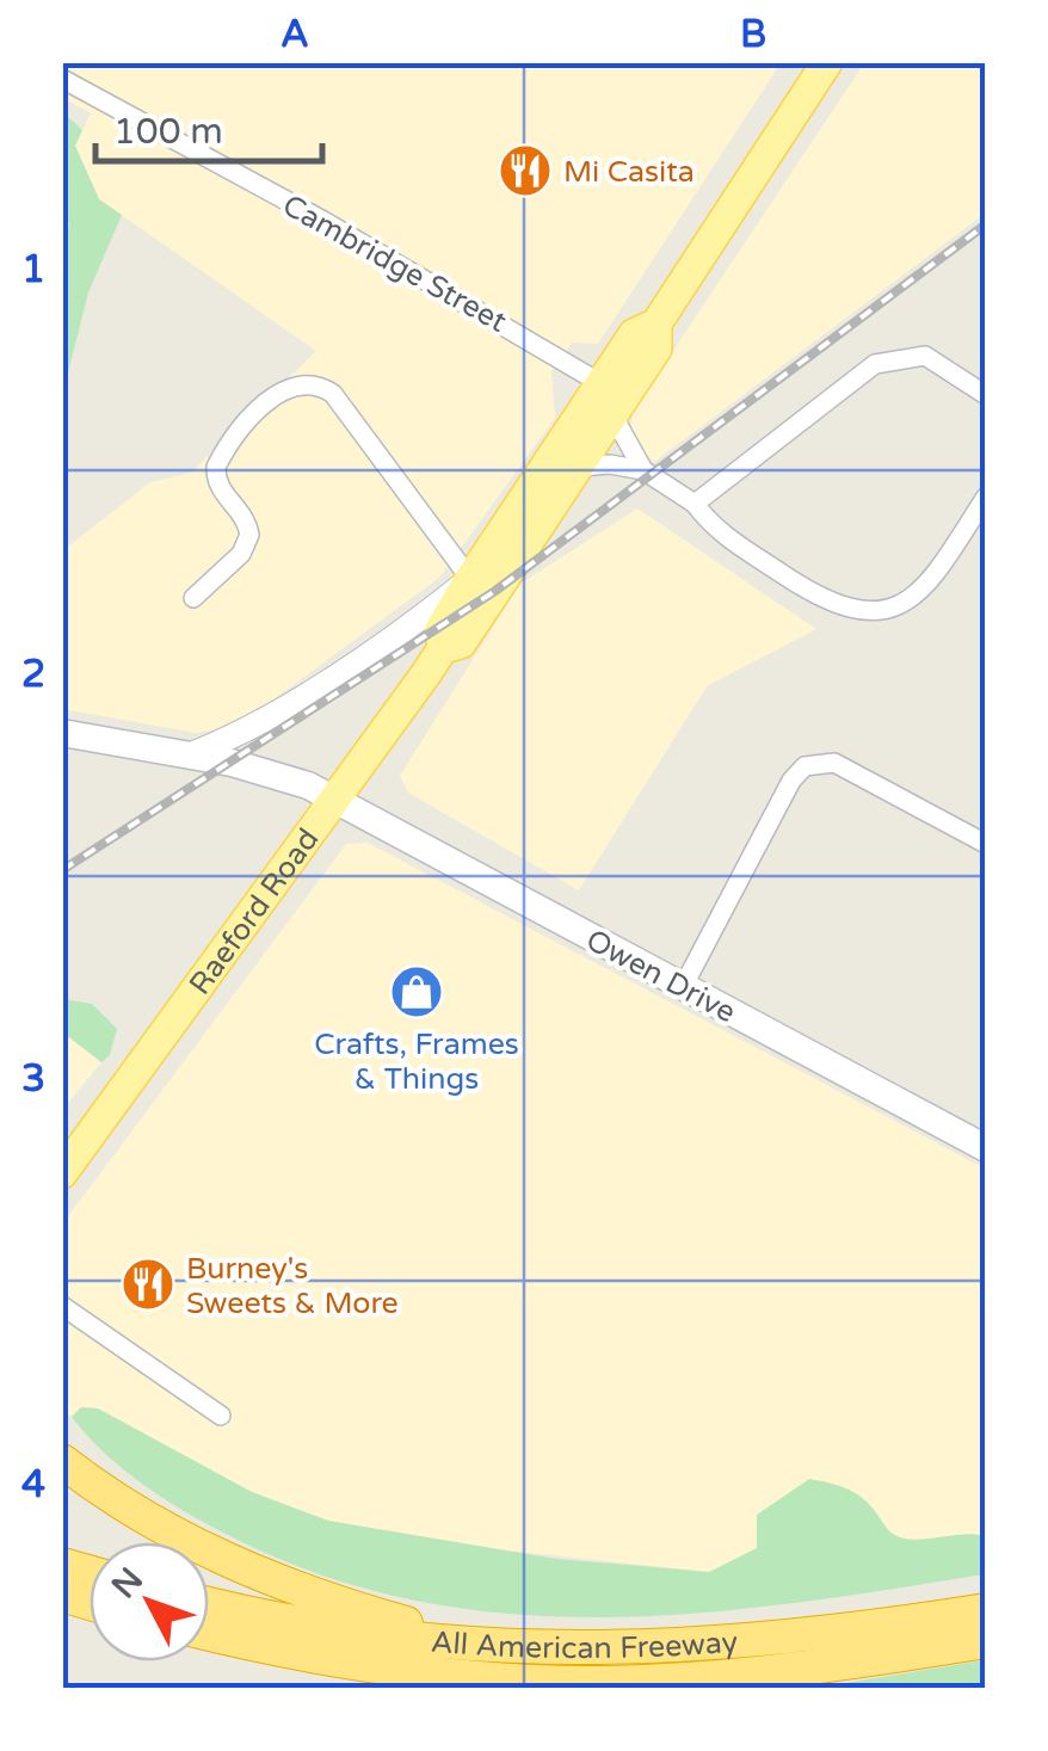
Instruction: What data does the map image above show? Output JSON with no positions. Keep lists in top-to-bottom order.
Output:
{
  "streets": {
    "highway": ["All American Freeway"],
    "main road": ["Raeford Road", "Owen Drive"],
    "street": ["Cambridge Street"]
  },
  "crossings": [
    ["Cambridge Street", "Raeford Road"],
    ["Raeford Road", "Owen Drive"]
  ],
  "places": {
    "restaurant": ["Mi Casita", "Burney's Sweets & More"],
    "shop": ["Crafts, Frames & Things"]
  },
  "scale_bar": "100 m",
  "north": "top left",
  "grid": {
    "columns": ["A", "B"],
    "rows": [
      "1",
      "2",
      "3",
      "4"
    ]
  }
}
